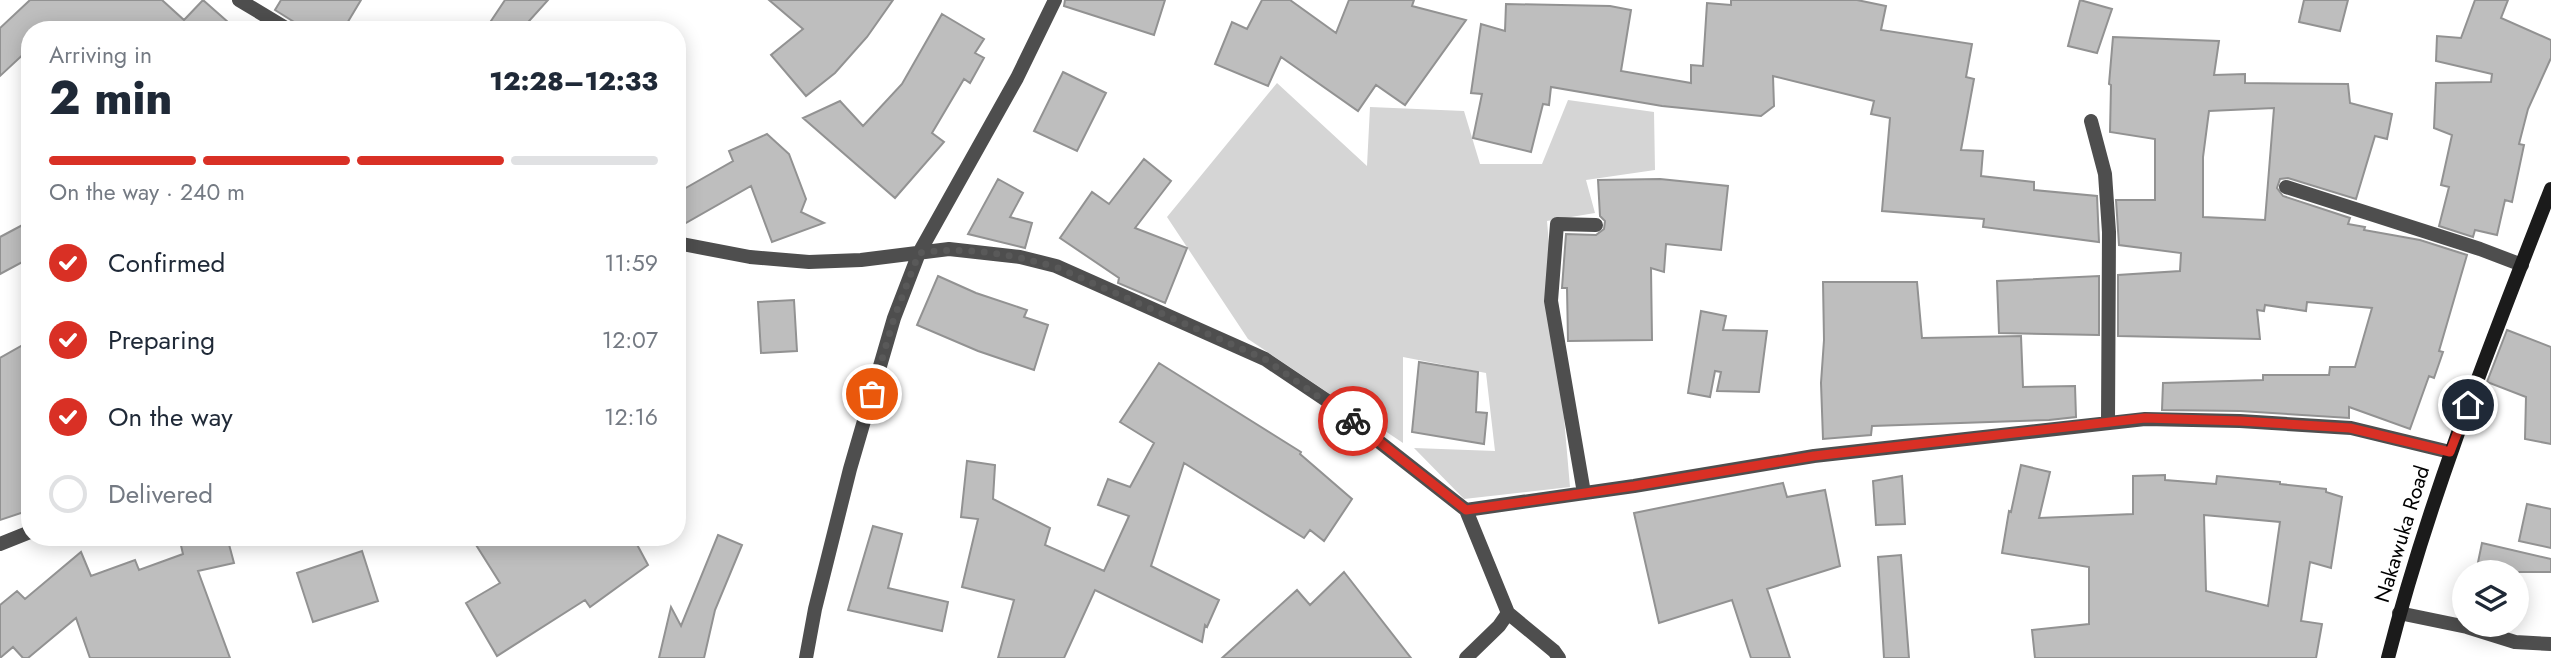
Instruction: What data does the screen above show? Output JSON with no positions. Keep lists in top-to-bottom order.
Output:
{
  "streets": {
    "main road": ["Nakawuka Road"]
  },
  "page": {
    "heading": ["2 min", "Arriving in", "12:28–12:33"],
    "bar": "On the way · 240 m",
    "list": [
      ["Confirmed", "11:59"],
      ["Preparing", "12:07"],
      ["On the way", "12:16"],
      "Delivered"
    ]
  }
}
